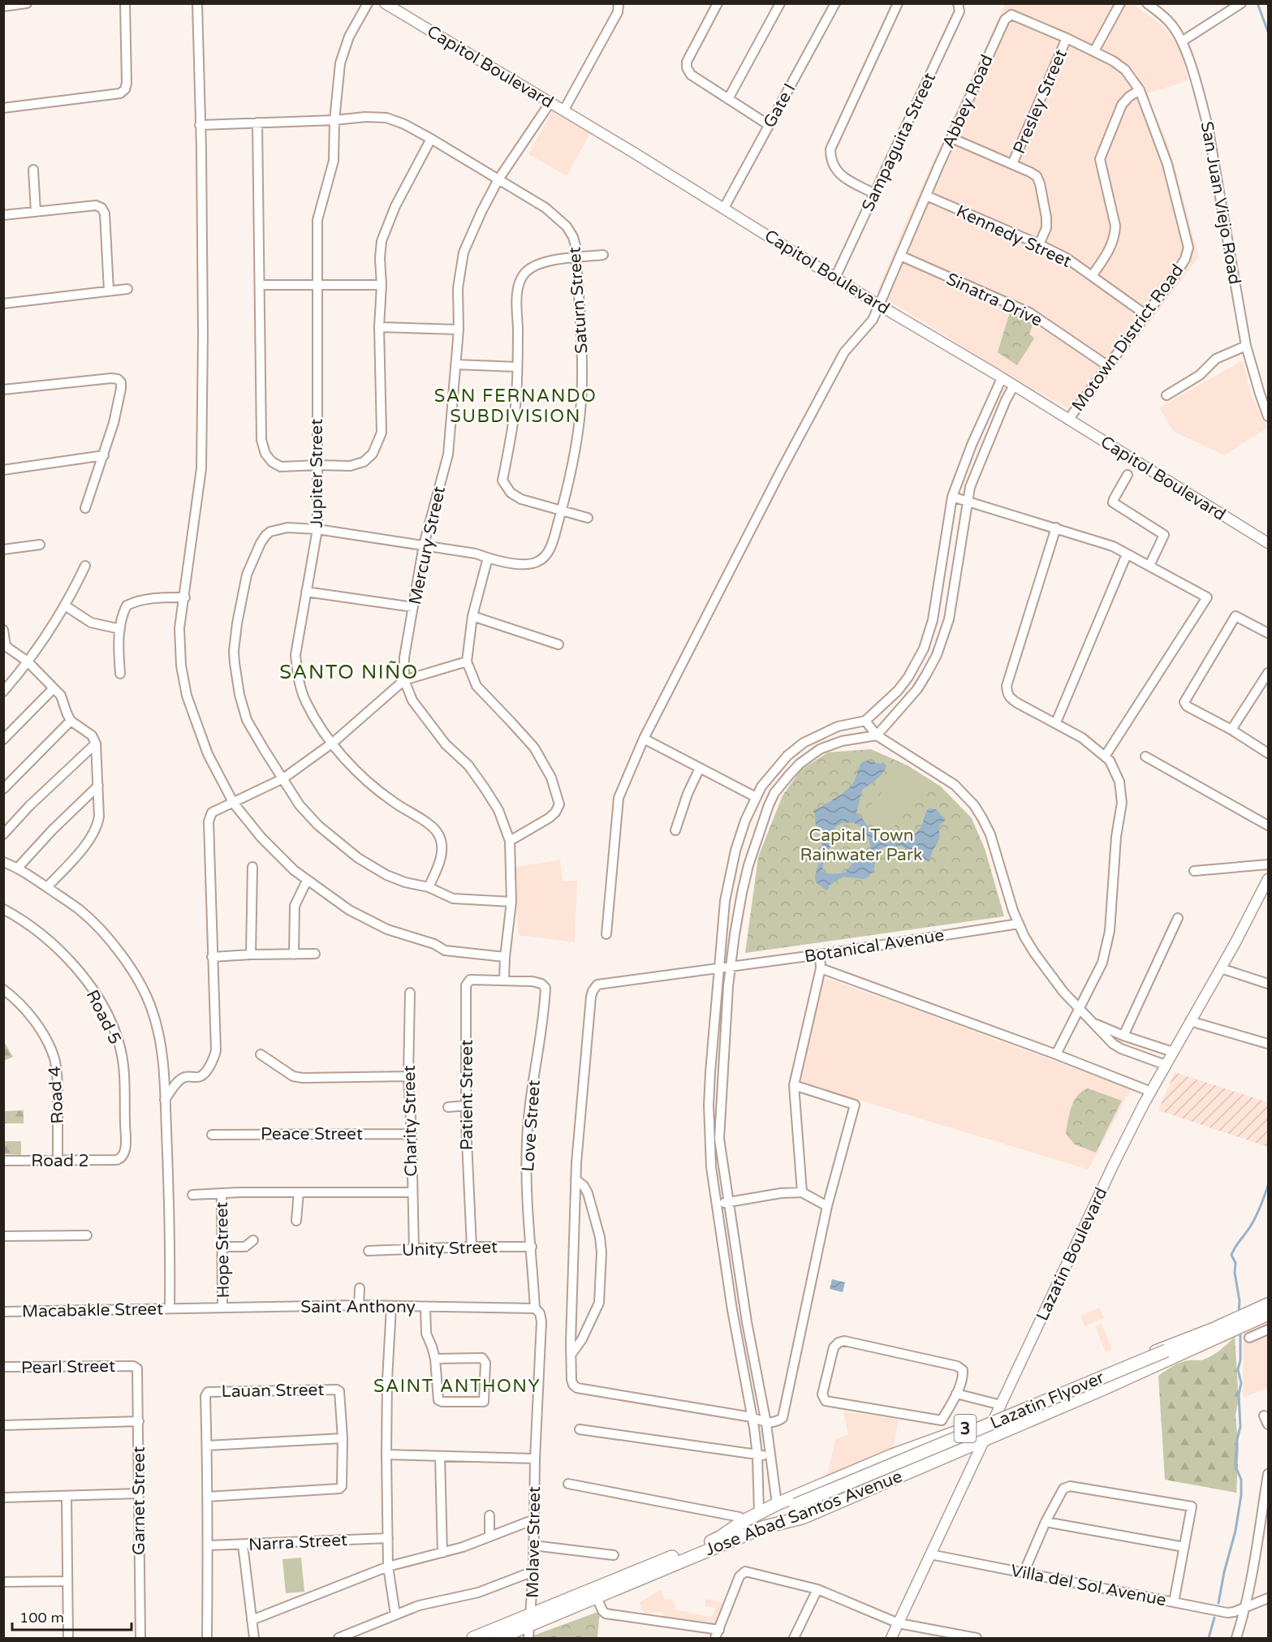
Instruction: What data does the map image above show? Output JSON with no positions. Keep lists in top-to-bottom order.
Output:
{
  "streets": {
    "highway": ["Lazatin Flyover", "3", "Jose Abad Santos Avenue"],
    "main road": ["Capitol Boulevard", "Lazatin Boulevard"],
    "street": [
      "Abbey Road",
      "Presley Street",
      "Gate I",
      "Sampaguita Street",
      "San Juan Viejo Road",
      "Kennedy Street",
      "Sinatra Drive",
      "Saturn Street",
      "Motown District Road",
      "Jupiter Street",
      "Mercury Street",
      "Botanical Avenue",
      "Road 5",
      "Road 4",
      "Patient Street",
      "Charity Street",
      "Love Street",
      "Peace Street",
      "Road 2",
      "Unity Street",
      "Hope Street",
      "Saint Anthony",
      "Macabakle Street",
      "Pearl Street",
      "Lauan Street",
      "Garnet Street",
      "Narra Street",
      "Molave Street",
      "Villa del Sol Avenue"
    ]
  },
  "crossings": [
    ["Capitol Boulevard", "Abbey Road"],
    ["Capitol Boulevard", "Gate I"],
    ["Capitol Boulevard", "Sampaguita Street"],
    ["Capitol Boulevard", "Motown District Road"],
    ["Capitol Boulevard", "Mercury Street"],
    ["Abbey Road", "Kennedy Street"],
    ["Abbey Road", "Sinatra Drive"],
    ["Abbey Road", "Motown District Road"],
    ["Presley Street", "Motown District Road"],
    ["Kennedy Street", "Motown District Road"],
    ["Sinatra Drive", "Motown District Road"],
    ["Saturn Street", "Jupiter Street"],
    ["Saturn Street", "Mercury Street"],
    ["Mercury Street", "Patient Street"],
    ["Mercury Street", "Love Street"],
    ["Road 5", "Road 2"],
    ["Road 4", "Road 2"],
    ["Patient Street", "Love Street"],
    ["Patient Street", "Unity Street"],
    ["Charity Street", "Peace Street"],
    ["Charity Street", "Unity Street"],
    ["Love Street", "Unity Street"],
    ["Love Street", "Saint Anthony"],
    ["Love Street", "Molave Street"],
    ["Hope Street", "Saint Anthony"],
    ["Lazatin Boulevard", "Jose Abad Santos Avenue"],
    ["Lazatin Boulevard", "Villa del Sol Avenue"],
    ["Saint Anthony", "Macabakle Street"],
    ["Saint Anthony", "Molave Street"],
    ["Pearl Street", "Garnet Street"],
    ["Lazatin Flyover", "Jose Abad Santos Avenue"],
    ["Jose Abad Santos Avenue", "Molave Street"]
  ],
  "districts": ["SAN FERNANDO SUBDIVISION", "SANTO NIÑO", "SAINT ANTHONY"],
  "parks": ["Capital Town Rainwater Park"],
  "scale_bar": "100 m"
}
